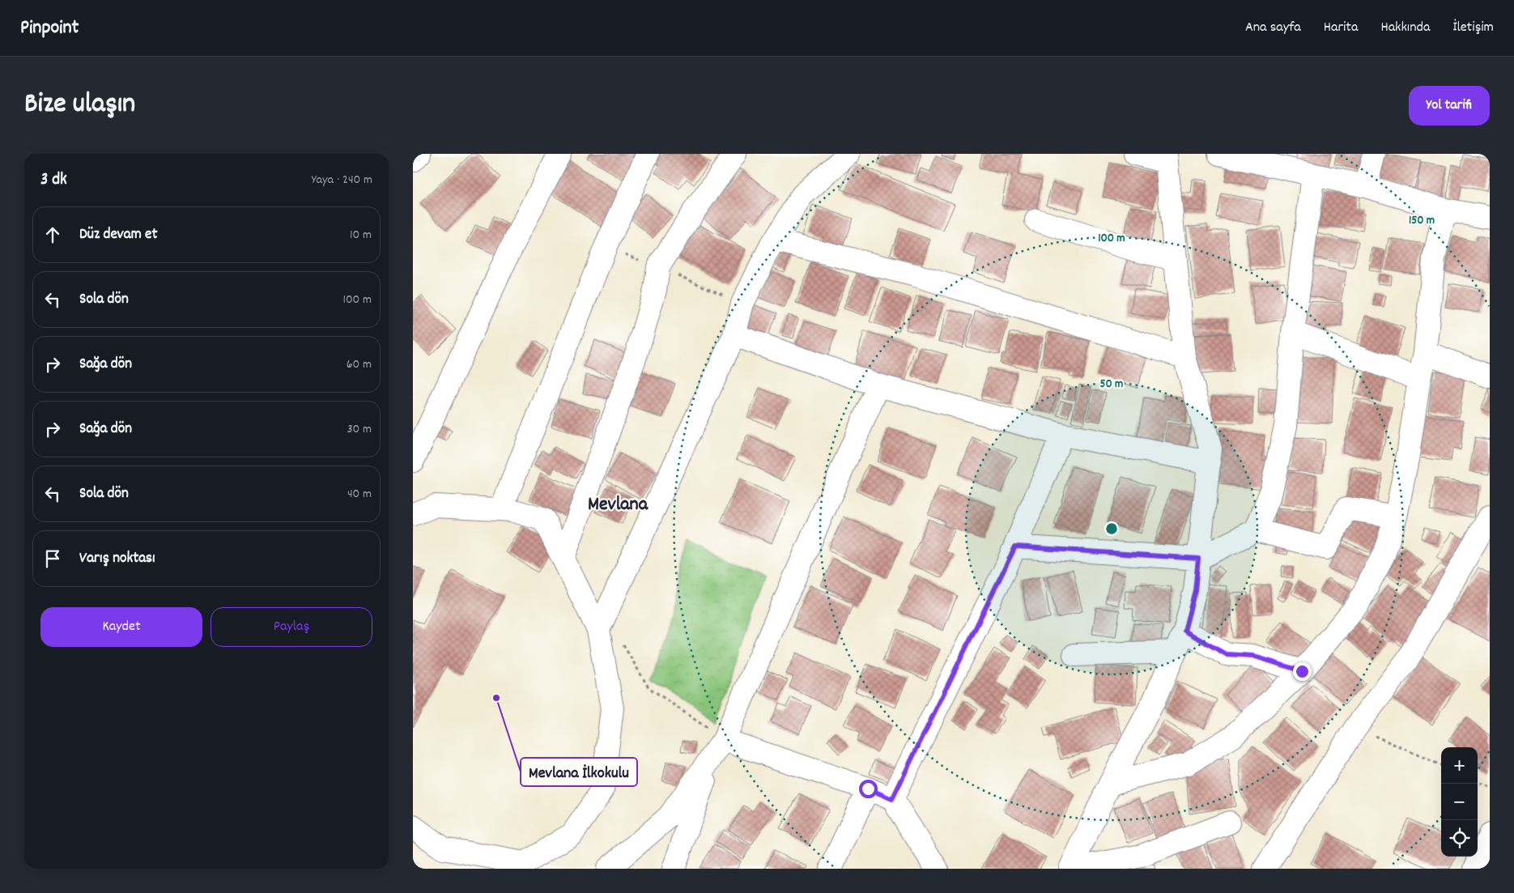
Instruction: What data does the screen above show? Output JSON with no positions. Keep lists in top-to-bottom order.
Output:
{
  "districts": ["Mevlana"],
  "places": ["Mevlana İlkokulu"],
  "page": {
    "header": "Pinpoint",
    "nav": [
      "Ana sayfa",
      "Harita",
      "Hakkında",
      "İletişim"
    ],
    "title": "Bize ulaşın",
    "buttons": [
      "Yol tarifi",
      ["Kaydet", "Paylaş"]
    ],
    "heading": ["3 dk", "Yaya · 240 m"],
    "list": [
      ["Düz devam et", "10 m"],
      ["Sola dön", "100 m"],
      ["Sağa dön", "60 m"],
      ["Sağa dön", "30 m"],
      ["Sola dön", "40 m"],
      "Varış noktası"
    ],
    "map_buttons": ["+", "−"]
  },
  "rings": ["150 m", "100 m", "50 m"]
}
